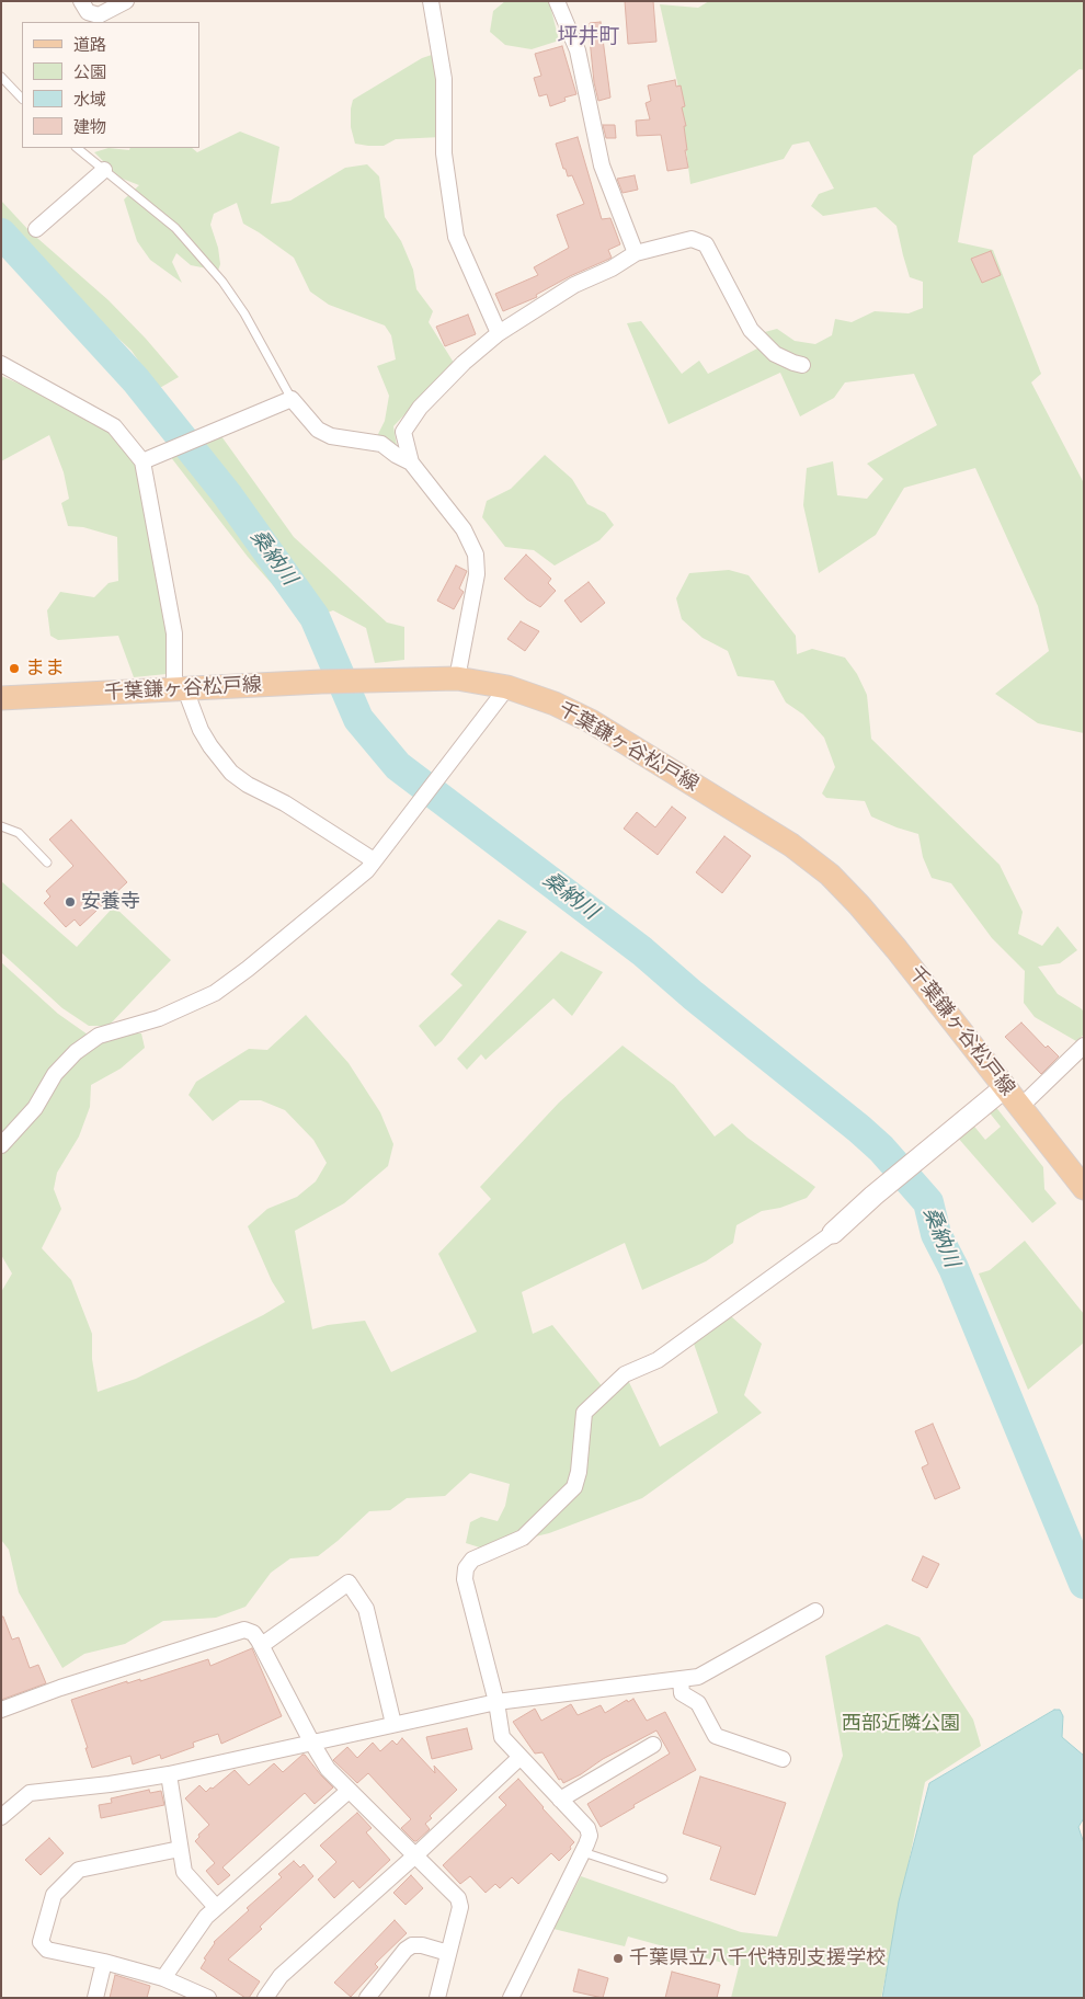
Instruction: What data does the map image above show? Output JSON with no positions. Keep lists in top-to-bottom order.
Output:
{
  "streets": {
    "main road": ["千葉鎌ヶ谷松戸線"]
  },
  "districts": ["坪井町"],
  "water": ["桑納川"],
  "parks": ["西部近隣公園"],
  "places": ["まま", "安養寺", "千葉県立八千代特別支援学校"],
  "legend": [
    "道路",
    "公園",
    "水域",
    "建物"
  ]
}
